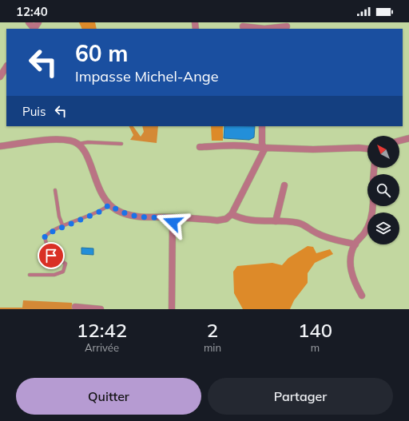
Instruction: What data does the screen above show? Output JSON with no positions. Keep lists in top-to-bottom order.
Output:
{
  "north": "top left",
  "page": {
    "status": "12:40",
    "turn": ["60 m", "Impasse Michel-Ange"],
    "then": "Puis",
    "eta": [
      "12:42",
      "Arrivée",
      "2",
      "min",
      "140",
      "m"
    ],
    "buttons": ["Quitter", "Partager"]
  }
}
